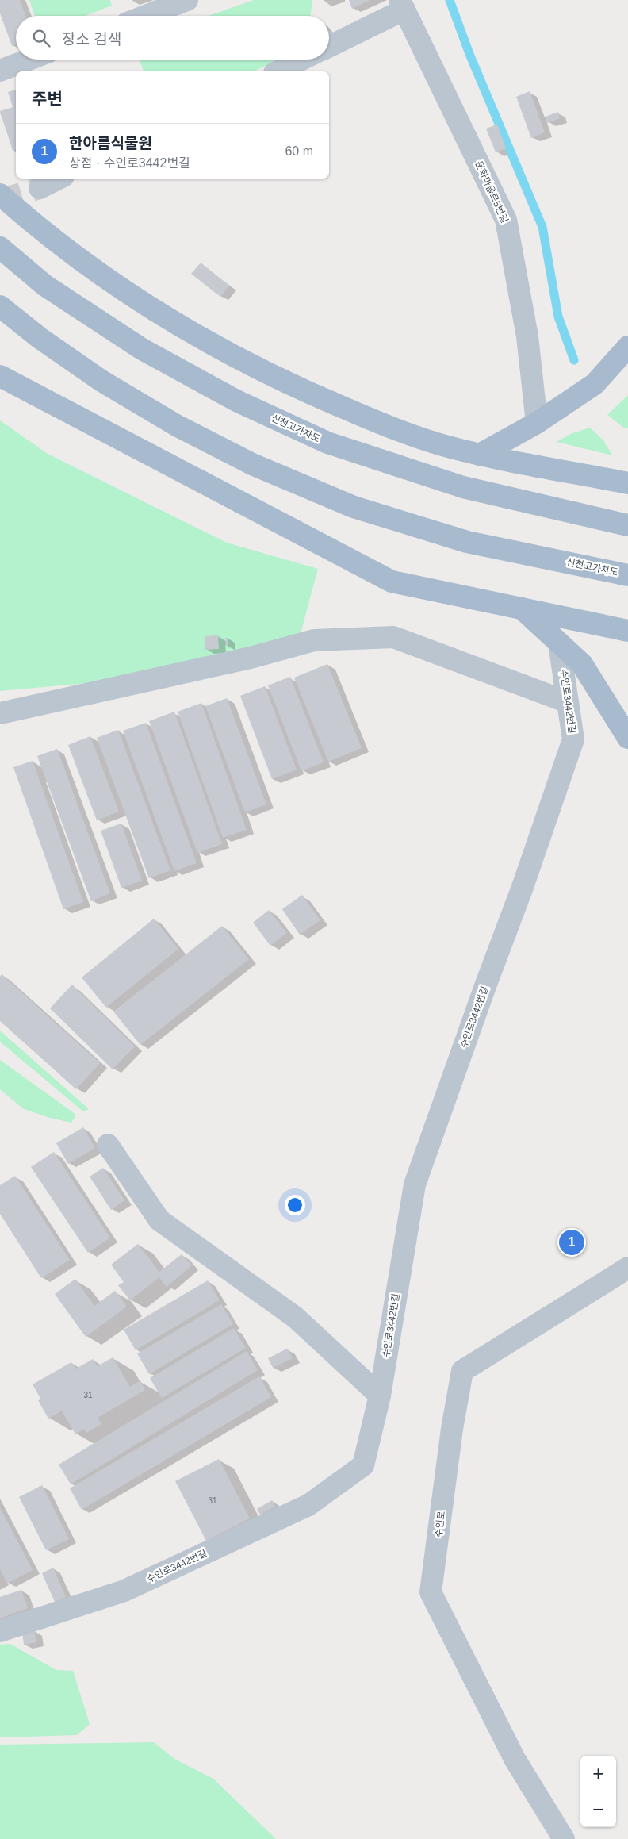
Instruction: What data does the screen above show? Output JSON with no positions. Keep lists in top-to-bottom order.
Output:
{
  "streets": {
    "main road": ["신천고가차도"],
    "street": ["문화마을로5번길", "수인로3442번길", "수인로"]
  },
  "house_numbers": ["31", "31"],
  "page": {
    "search": "장소 검색",
    "heading": "주변",
    "list": [
      {
        "mark": "1",
        "name": "한아름식물원",
        "note": "상점 · 수인로3442번길",
        "value": "60 m"
      }
    ],
    "pins": "1",
    "map_buttons": ["+", "−"]
  }
}
